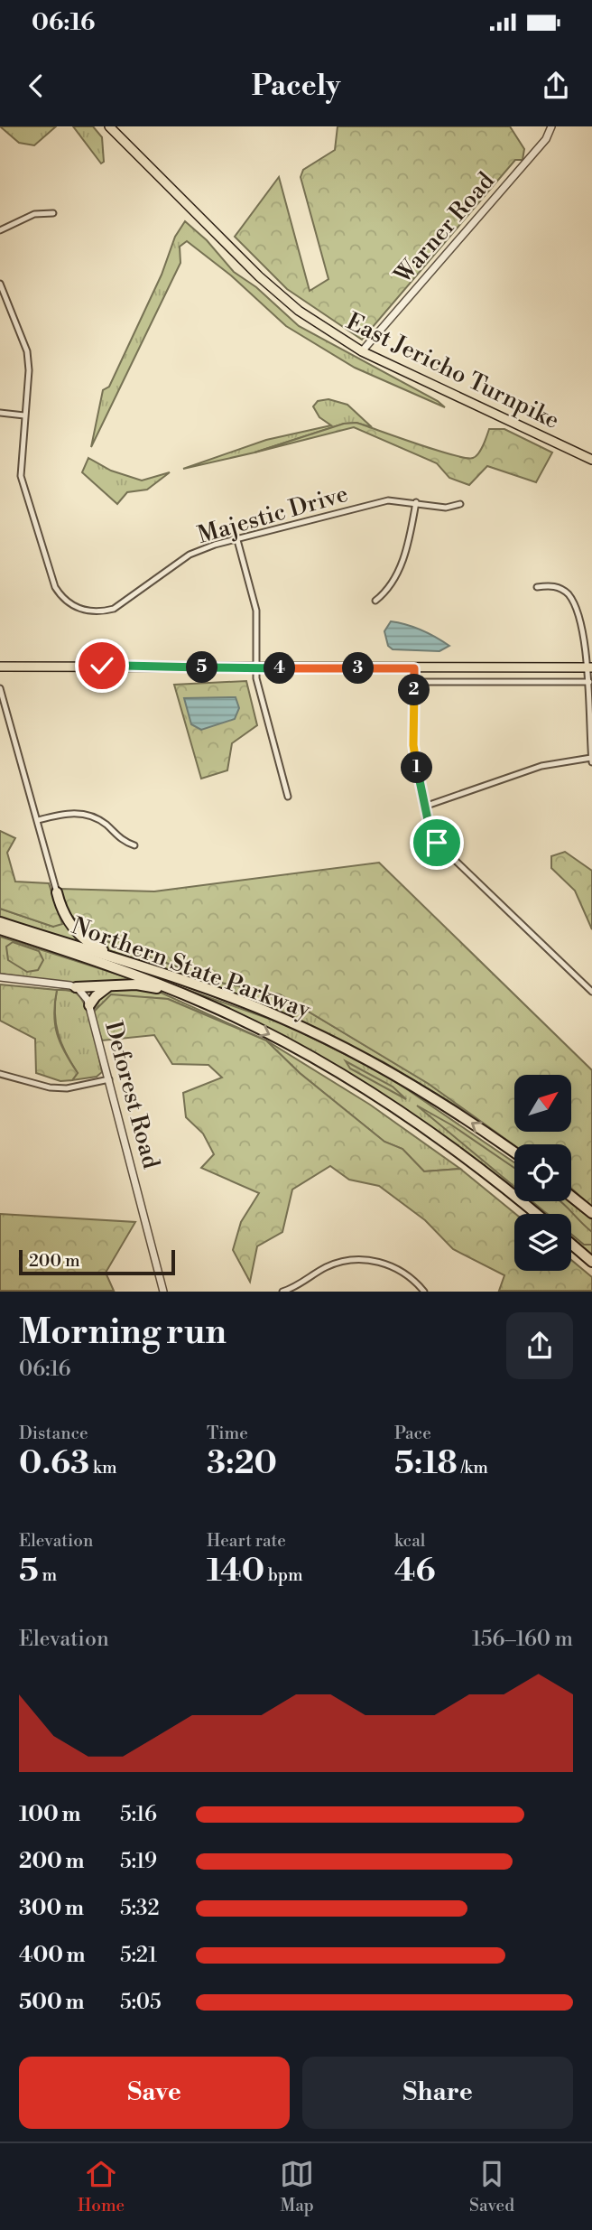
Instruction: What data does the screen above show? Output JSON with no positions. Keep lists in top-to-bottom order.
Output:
{
  "streets": {
    "highway": ["Northern State Parkway"],
    "main road": ["East Jericho Turnpike"],
    "street": ["Warner Road", "Majestic Drive", "Deforest Road"]
  },
  "crossings": [
    ["Warner Road", "East Jericho Turnpike"]
  ],
  "scale_bar": "200 m",
  "north": "top right",
  "page": {
    "status": "06:16",
    "header": "Pacely",
    "pins": [
      "5",
      "3",
      "4",
      "2",
      "1"
    ],
    "scale": "200 m",
    "heading": ["Morning run", "06:16"],
    "stats": [
      ["Distance", "0.63 km"],
      ["Time", "3:20"],
      ["Pace", "5:18 /km"],
      ["Elevation", "5 m"],
      ["Heart rate", "140 bpm"],
      ["kcal", "46"]
    ],
    "chart": ["Elevation", "156–160 m"],
    "list": [
      {
        "name": "100 m",
        "note": "5:16"
      },
      {
        "name": "200 m",
        "note": "5:19"
      },
      {
        "name": "300 m",
        "note": "5:32"
      },
      {
        "name": "400 m",
        "note": "5:21"
      },
      {
        "name": "500 m",
        "note": "5:05"
      }
    ],
    "buttons": ["Save", "Share"],
    "tabs": ["Home", "Map", "Saved"]
  }
}
